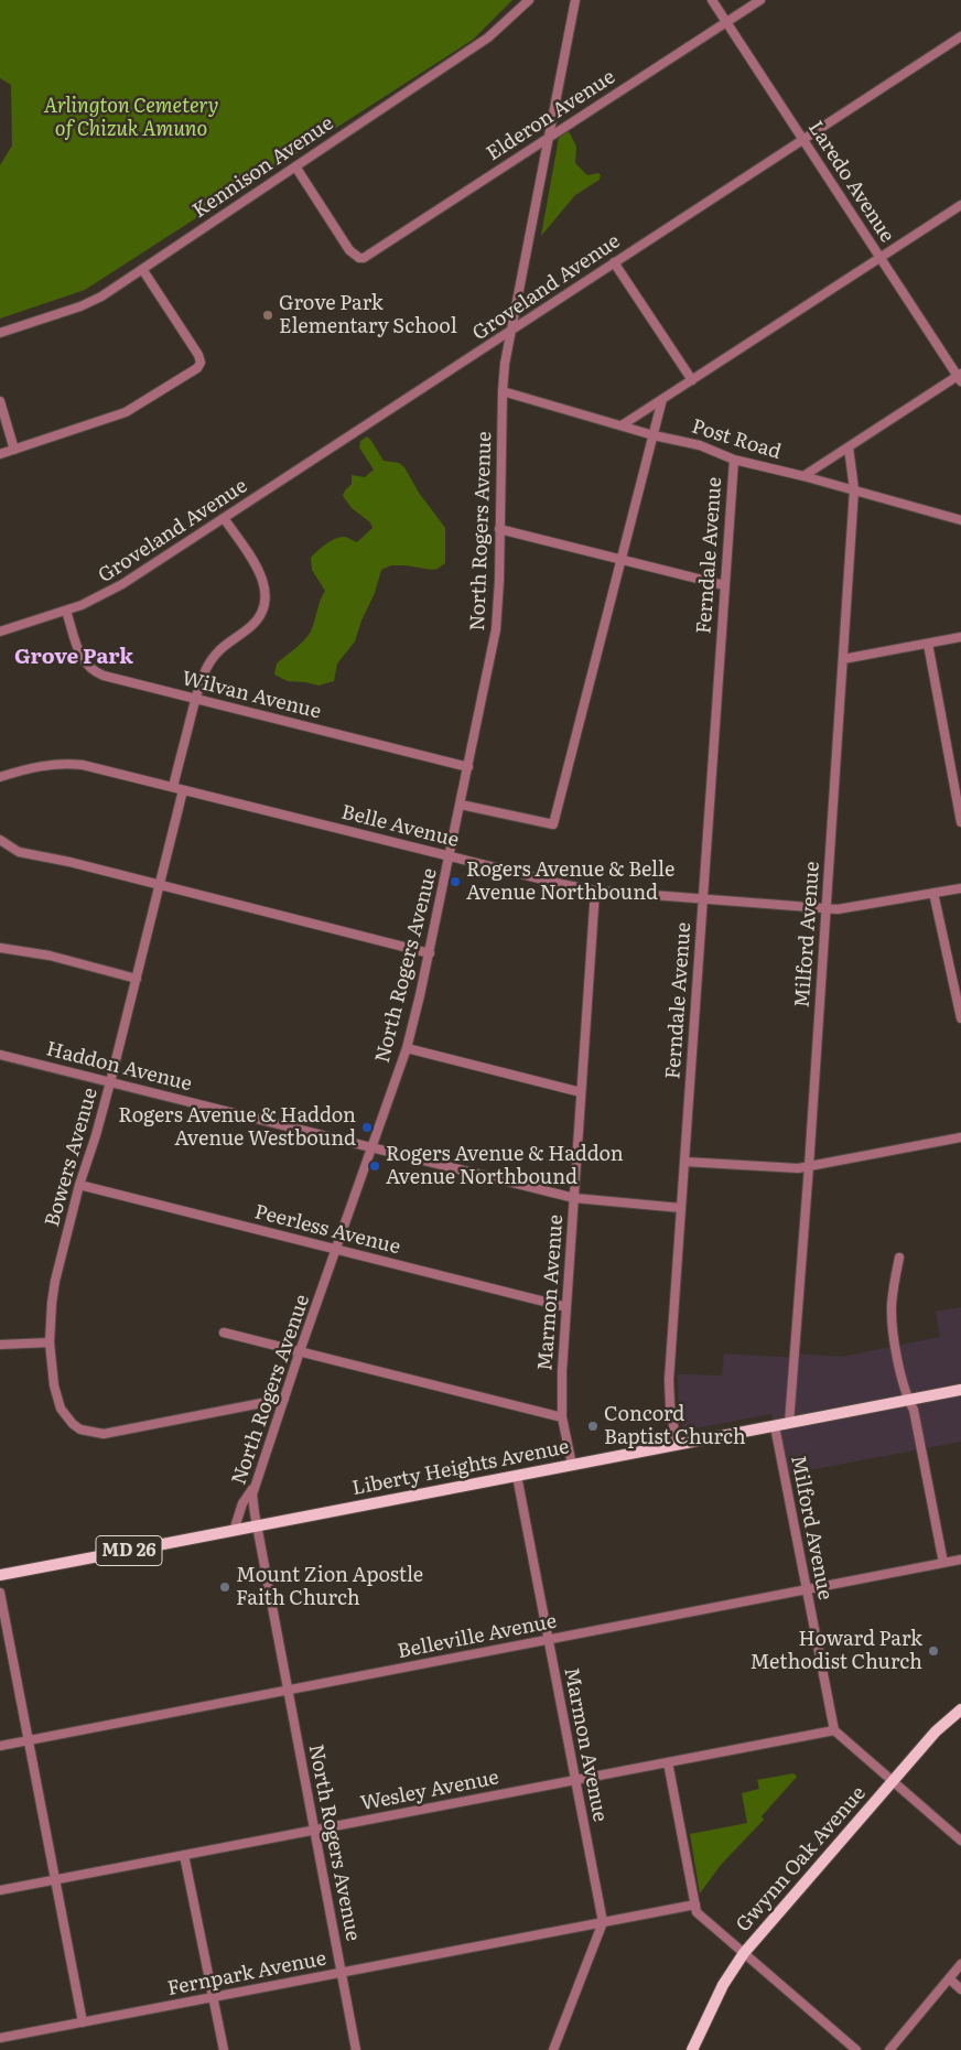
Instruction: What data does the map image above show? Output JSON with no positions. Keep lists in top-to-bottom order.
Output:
{
  "streets": {
    "main road": ["Liberty Heights Avenue", "MD 26", "Gwynn Oak Avenue"],
    "street": [
      "Elderon Avenue",
      "Kennison Avenue",
      "Laredo Avenue",
      "Groveland Avenue",
      "Post Road",
      "North Rogers Avenue",
      "Ferndale Avenue",
      "Wilvan Avenue",
      "Belle Avenue",
      "Milford Avenue",
      "Haddon Avenue",
      "Bowers Avenue",
      "Peerless Avenue",
      "Marmon Avenue",
      "Belleville Avenue",
      "Wesley Avenue",
      "Fernpark Avenue"
    ]
  },
  "crossings": [
    ["Elderon Avenue", "Kennison Avenue"],
    ["Elderon Avenue", "Laredo Avenue"],
    ["Elderon Avenue", "North Rogers Avenue"],
    ["Laredo Avenue", "Groveland Avenue"],
    ["Groveland Avenue", "North Rogers Avenue"],
    ["Groveland Avenue", "Wilvan Avenue"],
    ["Post Road", "North Rogers Avenue"],
    ["Post Road", "Ferndale Avenue"],
    ["Post Road", "Milford Avenue"],
    ["North Rogers Avenue", "Wilvan Avenue"],
    ["North Rogers Avenue", "Belle Avenue"],
    ["North Rogers Avenue", "Haddon Avenue"],
    ["North Rogers Avenue", "Bowers Avenue"],
    ["North Rogers Avenue", "Peerless Avenue"],
    ["North Rogers Avenue", "Liberty Heights Avenue"],
    ["North Rogers Avenue", "Belleville Avenue"],
    ["North Rogers Avenue", "Wesley Avenue"],
    ["North Rogers Avenue", "Fernpark Avenue"],
    ["Ferndale Avenue", "Belle Avenue"],
    ["Ferndale Avenue", "Haddon Avenue"],
    ["Ferndale Avenue", "Liberty Heights Avenue"],
    ["Belle Avenue", "Milford Avenue"],
    ["Belle Avenue", "Bowers Avenue"],
    ["Belle Avenue", "Marmon Avenue"],
    ["Milford Avenue", "Liberty Heights Avenue"],
    ["Milford Avenue", "Belleville Avenue"],
    ["Milford Avenue", "Wesley Avenue"],
    ["Haddon Avenue", "Bowers Avenue"],
    ["Haddon Avenue", "Marmon Avenue"],
    ["Bowers Avenue", "Peerless Avenue"],
    ["Peerless Avenue", "Marmon Avenue"],
    ["Marmon Avenue", "Liberty Heights Avenue"],
    ["Marmon Avenue", "Belleville Avenue"],
    ["Marmon Avenue", "Wesley Avenue"],
    ["Marmon Avenue", "Fernpark Avenue"]
  ],
  "districts": ["Grove Park"],
  "parks": ["Arlington Cemetery of Chizuk Amuno"],
  "places": [
    "Grove Park Elementary School",
    "Rogers Avenue & Belle Avenue Northbound",
    "Rogers Avenue & Haddon Avenue Westbound",
    "Rogers Avenue & Haddon Avenue Northbound",
    "Concord Baptist Church",
    "Mount Zion Apostle Faith Church",
    "Howard Park Methodist Church"
  ]
}
